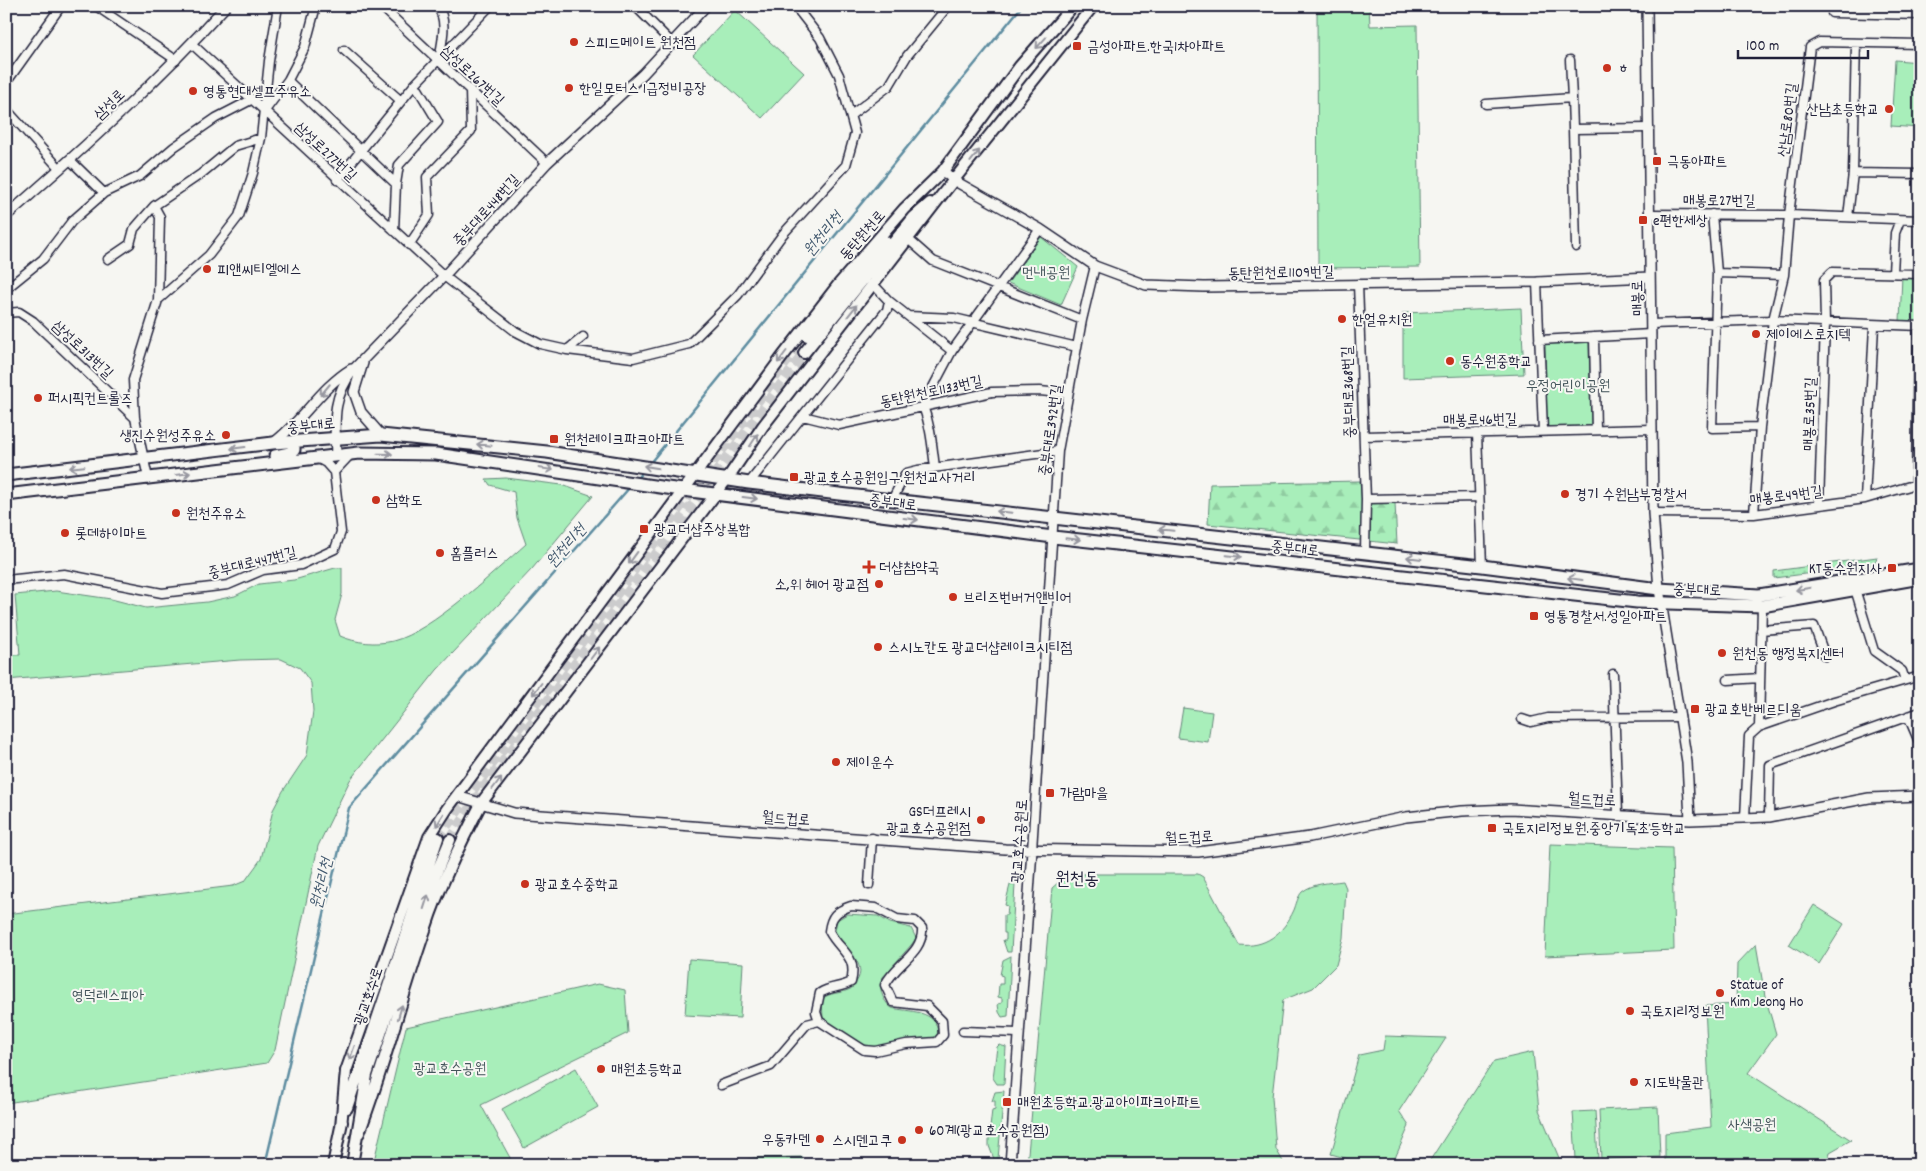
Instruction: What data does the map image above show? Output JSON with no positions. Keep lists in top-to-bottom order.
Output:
{
  "streets": {
    "main road": ["동탄원천로", "중부대로", "광교호수로"],
    "street": [
      "삼성로267번길",
      "삼성로",
      "산남로80번길",
      "삼성로277번길",
      "매봉로27번길",
      "중부대로448번길",
      "동탄원천로1109번길",
      "매봉로",
      "삼성로313번길",
      "동탄원천로1133번길",
      "중부대로368번길",
      "매봉로35번길",
      "매봉로46번길",
      "중부대로392번길",
      "매봉로49번길",
      "중부대로447번길",
      "월드컵로",
      "광교호수공원로"
    ]
  },
  "crossings": [
    ["삼성로267번길", "중부대로448번길"],
    ["삼성로", "삼성로277번길"],
    ["산남로80번길", "매봉로27번길"],
    ["삼성로277번길", "중부대로448번길"],
    ["매봉로27번길", "매봉로"],
    ["중부대로448번길", "중부대로"],
    ["동탄원천로", "동탄원천로1109번길"],
    ["동탄원천로", "중부대로"],
    ["동탄원천로", "월드컵로"],
    ["동탄원천로", "광교호수로"],
    ["동탄원천로1109번길", "매봉로"],
    ["동탄원천로1109번길", "중부대로368번길"],
    ["동탄원천로1109번길", "중부대로392번길"],
    ["매봉로", "매봉로46번길"],
    ["매봉로", "중부대로"],
    ["매봉로", "매봉로49번길"],
    ["매봉로", "월드컵로"],
    ["동탄원천로1133번길", "중부대로392번길"],
    ["중부대로368번길", "매봉로46번길"],
    ["중부대로368번길", "중부대로"],
    ["매봉로35번길", "매봉로49번길"],
    ["중부대로", "중부대로392번길"],
    ["중부대로", "광교호수공원로"],
    ["중부대로392번길", "광교호수공원로"],
    ["월드컵로", "광교호수공원로"]
  ],
  "districts": ["원천동"],
  "water": ["원천리천"],
  "parks": [
    "먼내공원",
    "우정어린이공원",
    "영덕레스피아",
    "광교호수공원",
    "사색공원"
  ],
  "places": {
    "other": [
      "스피드메이트 원천점",
      "ㅎ",
      "한일모터스 1급정비공장",
      "영통현대셀프주유소",
      "산남초등학교",
      "피앤씨티엘에스",
      "한얼유치원",
      "제이에스로지텍",
      "동수원중학교",
      "퍼시픽컨트롤즈",
      "생진수원성주유소",
      "경기 수원남부경찰서",
      "삼학도",
      "원천주유소",
      "롯데하이마트",
      "홈플러스",
      "소,위 헤어 광교점",
      "브리즈번버거앤비어",
      "스시노칸도 광교더샵레이크시티점",
      "원천동 행정복지센터",
      "제이운수",
      "GS더프레시 광교호수공원점",
      "광교호수중학교",
      "Statue of Kim Jeong Ho",
      "국토지리정보원",
      "매원초등학교",
      "지도박물관",
      "60계(광교호수공원점)",
      "우동카덴",
      "스시덴고쿠"
    ],
    "transit": [
      "금성아파트.한국1차아파트",
      "극동아파트",
      "e편한세상",
      "원천레이크파크아파트",
      "광교호수공원입구.원천교사거리",
      "광교더샵주상복합",
      "KT동수원지사",
      "영통경찰서.성일아파트",
      "광교호반베르디움",
      "가람마을",
      "국토지리정보원.중앙기독초등학교",
      "매원초등학교.광교아이파크아파트"
    ],
    "health": ["더샵참약국"]
  },
  "scale_bar": "100 m"
}
